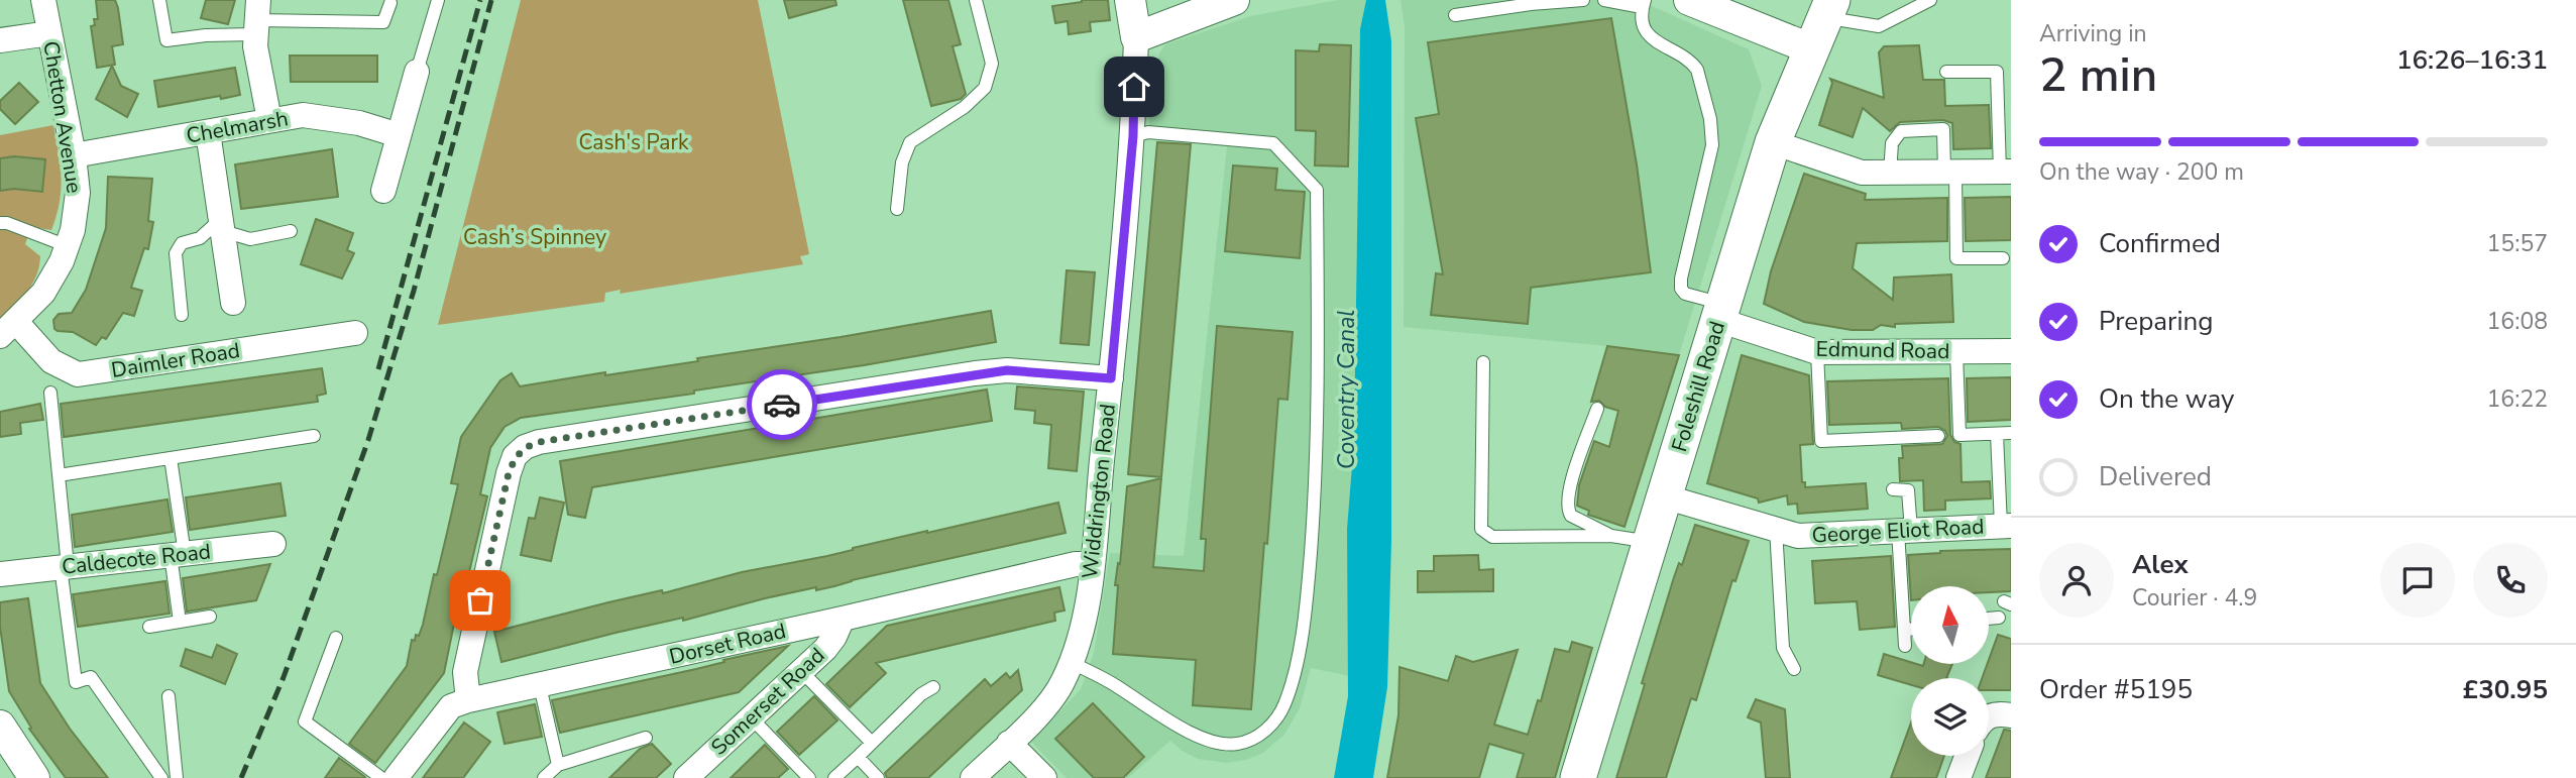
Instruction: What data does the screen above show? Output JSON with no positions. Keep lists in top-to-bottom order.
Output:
{
  "streets": {
    "main road": ["Foleshill Road"],
    "street": [
      "Chetton Avenue",
      "Chelmarsh",
      "Edmund Road",
      "Daimler Road",
      "Widdrington Road",
      "George Eliot Road",
      "Caldecote Road",
      "Dorset Road",
      "Somerset Road"
    ]
  },
  "crossings": [
    ["Chetton Avenue", "Chelmarsh"],
    ["Chetton Avenue", "Daimler Road"],
    ["Edmund Road", "Foleshill Road"],
    ["Foleshill Road", "George Eliot Road"],
    ["Widdrington Road", "Dorset Road"],
    ["Dorset Road", "Somerset Road"]
  ],
  "water": ["Coventry Canal"],
  "parks": ["Cash's Park", "Cash’s Spinney"],
  "north": "top",
  "page": {
    "heading": ["2 min", "Arriving in", "16:26–16:31"],
    "panel": [
      "Alex",
      "Courier · 4.9",
      "Order #5195",
      "£30.95"
    ],
    "bar": "On the way · 200 m",
    "list": [
      ["Confirmed", "15:57"],
      ["Preparing", "16:08"],
      ["On the way", "16:22"],
      "Delivered"
    ]
  }
}
